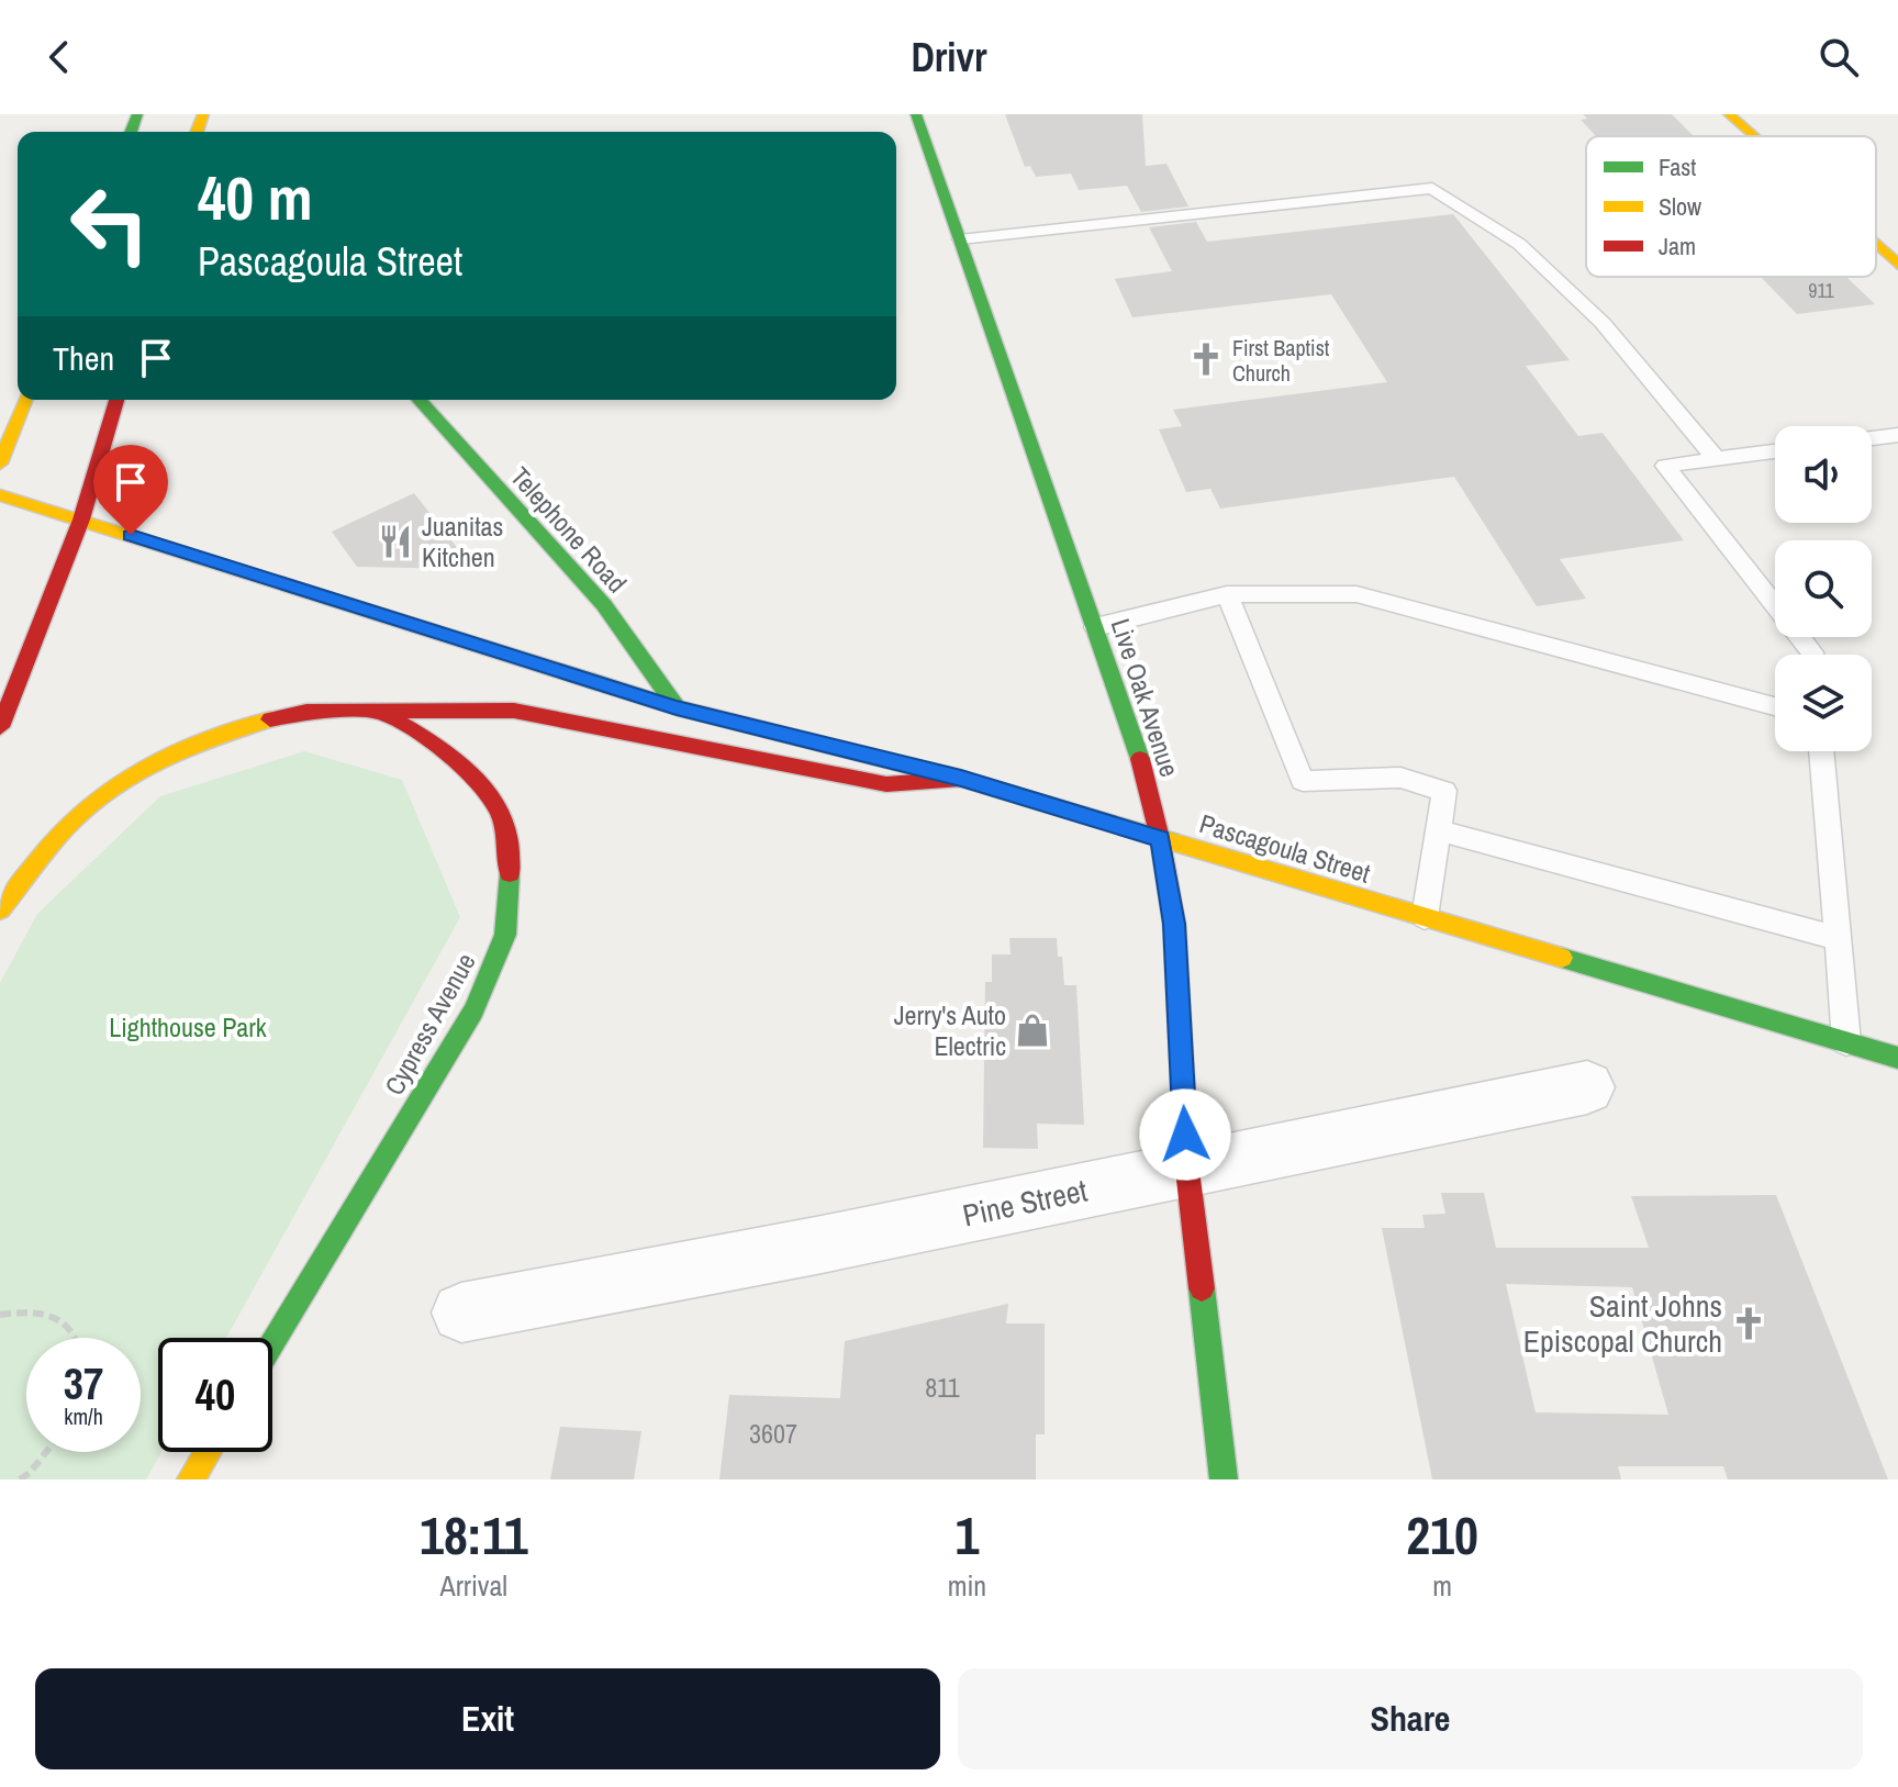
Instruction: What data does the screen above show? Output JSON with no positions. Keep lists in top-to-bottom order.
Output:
{
  "streets": {
    "street": [
      "Telephone Road",
      "Live Oak Avenue",
      "Pascagoula Street",
      "Cypress Avenue",
      "Pine Street"
    ]
  },
  "crossings": [
    ["Telephone Road", "Pascagoula Street"],
    ["Live Oak Avenue", "Pascagoula Street"],
    ["Live Oak Avenue", "Pine Street"]
  ],
  "parks": ["Lighthouse Park"],
  "places": {
    "church": ["First Baptist Church", "Saint Johns Episcopal Church"],
    "restaurant": ["Juanitas Kitchen"],
    "shop": ["Jerry's Auto Electric"]
  },
  "house_numbers": ["911", "811", "3607"],
  "legend": ["Fast", "Slow", "Jam"],
  "page": {
    "header": "Drivr",
    "turn": ["40 m", "Pascagoula Street"],
    "then": "Then",
    "speed": "37 km/h",
    "limit": "40",
    "eta": [
      "18:11",
      "Arrival",
      "1",
      "min",
      "210",
      "m"
    ],
    "buttons": ["Exit", "Share"]
  }
}
